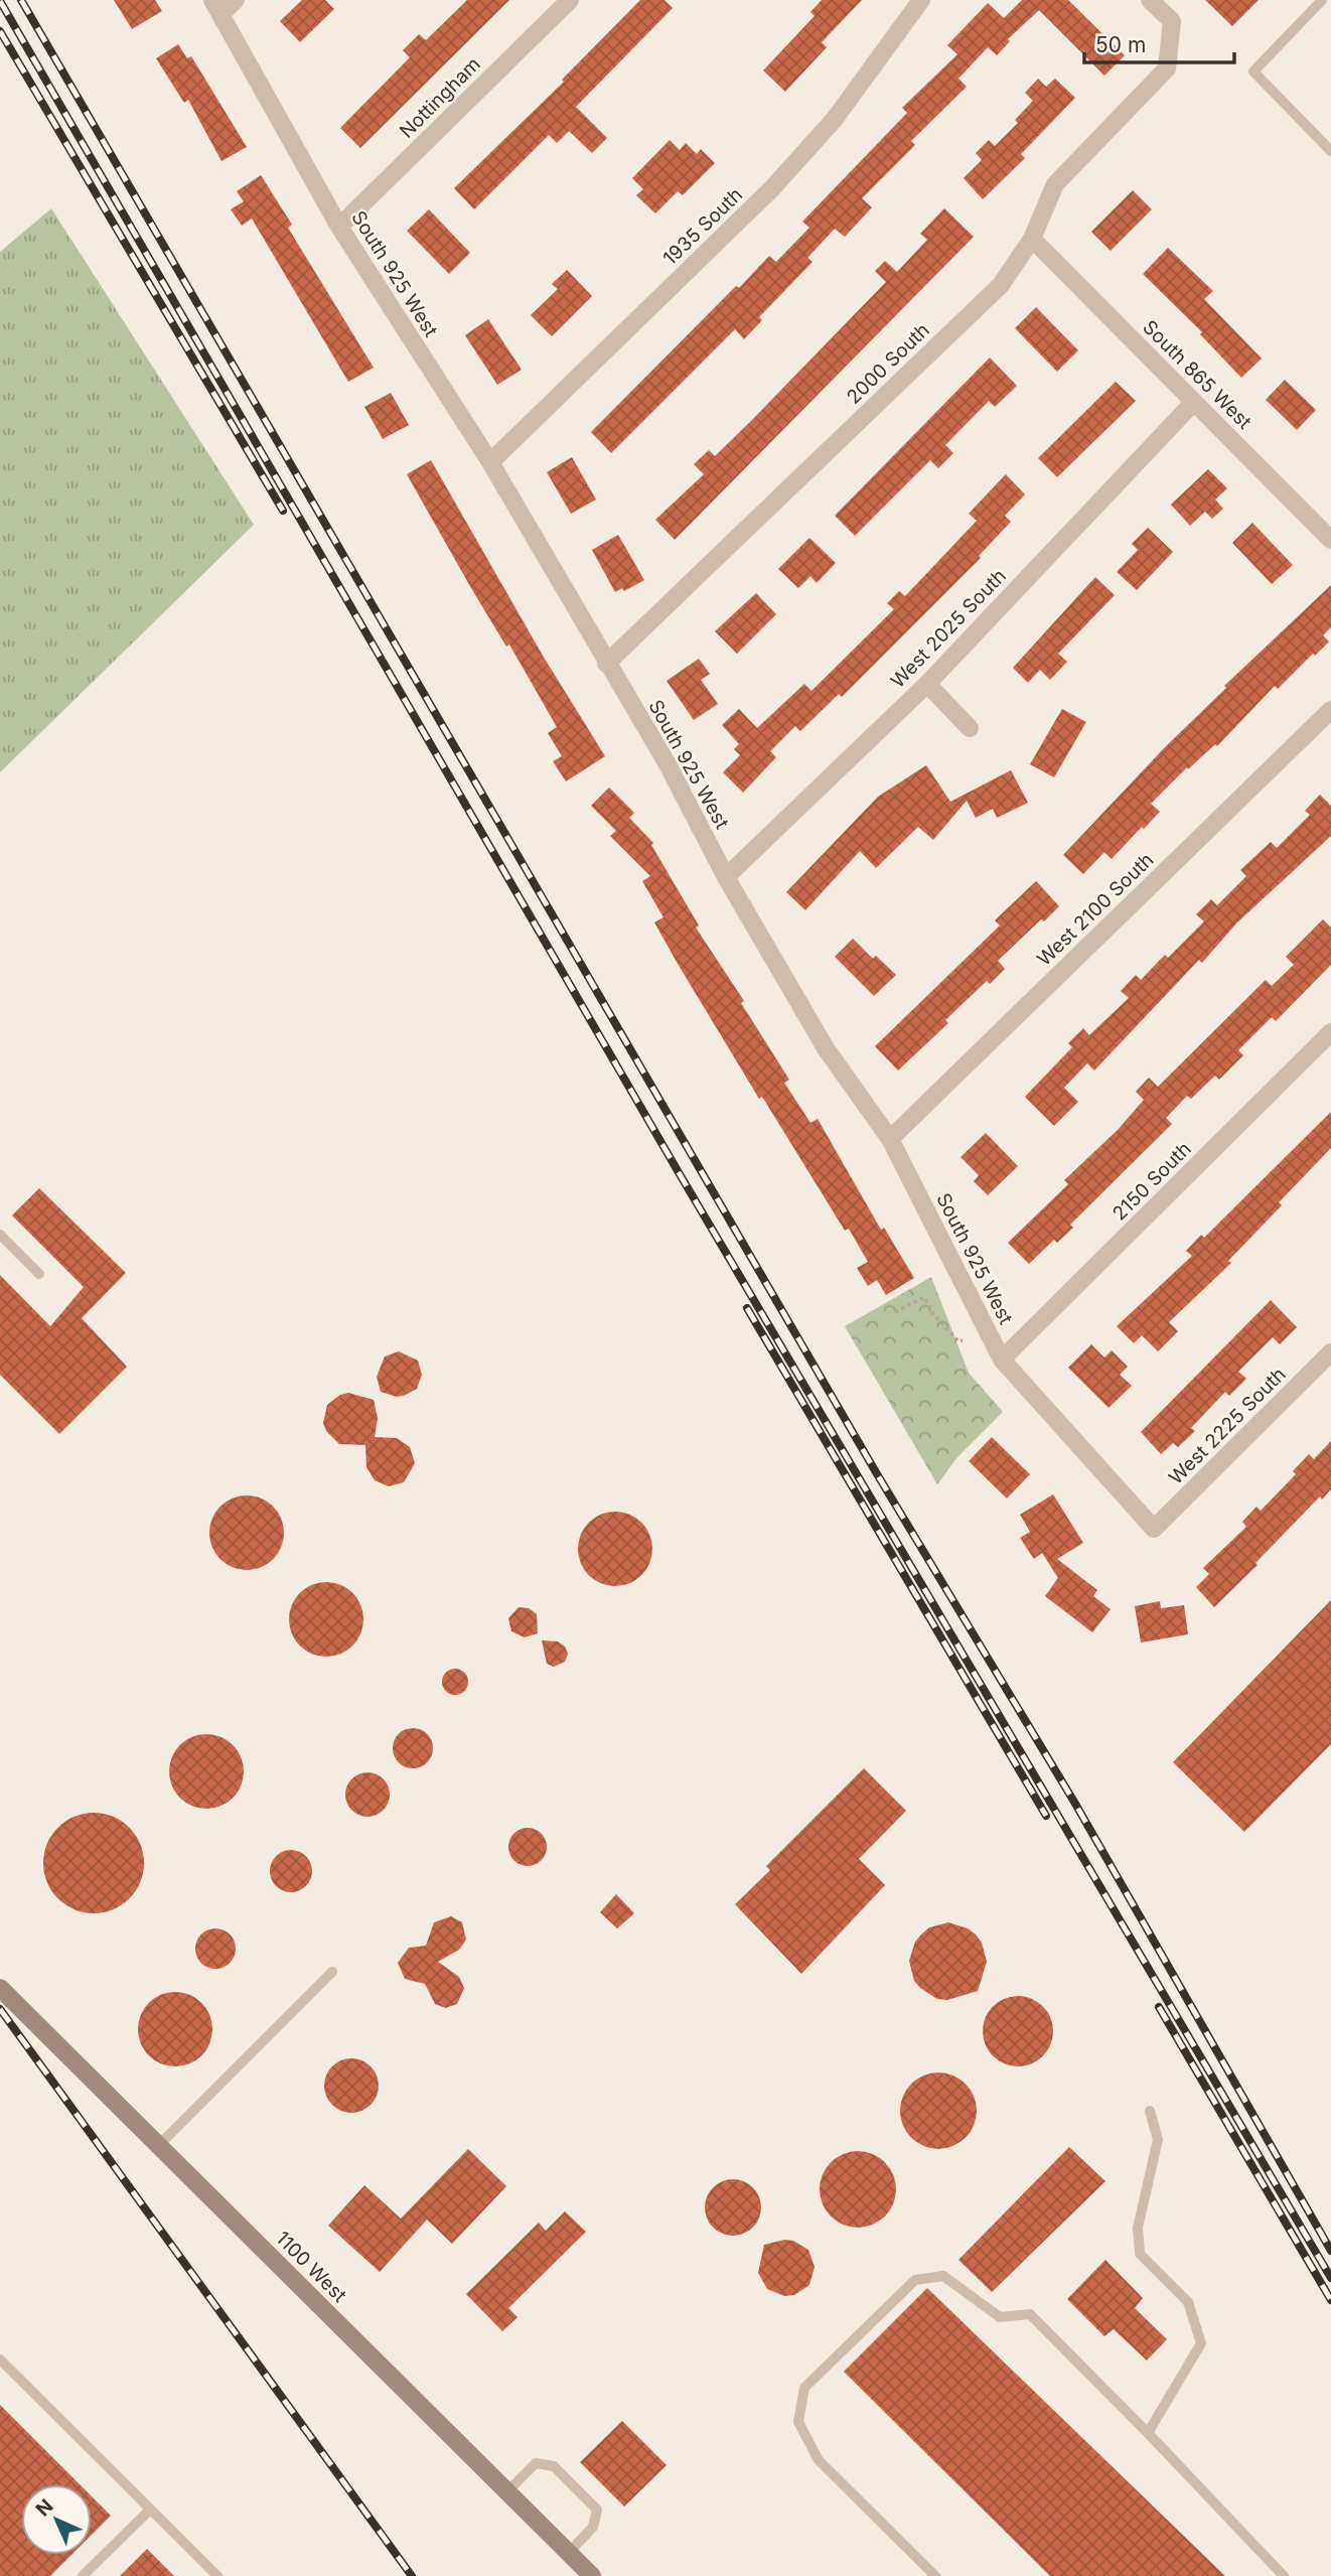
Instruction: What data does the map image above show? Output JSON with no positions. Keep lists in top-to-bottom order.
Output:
{
  "streets": {
    "street": [
      "Nottingham",
      "1935 South",
      "South 925 West",
      "2000 South",
      "South 865 West",
      "West 2025 South",
      "West 2100 South",
      "2150 South",
      "West 2225 South",
      "1100 West"
    ]
  },
  "crossings": [
    ["Nottingham", "South 925 West"],
    ["1935 South", "South 925 West"],
    ["South 925 West", "2000 South"],
    ["South 925 West", "West 2025 South"],
    ["South 925 West", "West 2100 South"],
    ["South 925 West", "2150 South"],
    ["South 925 West", "West 2225 South"],
    ["2000 South", "South 865 West"],
    ["South 865 West", "West 2025 South"]
  ],
  "scale_bar": "50 m",
  "north": "top left"
}
